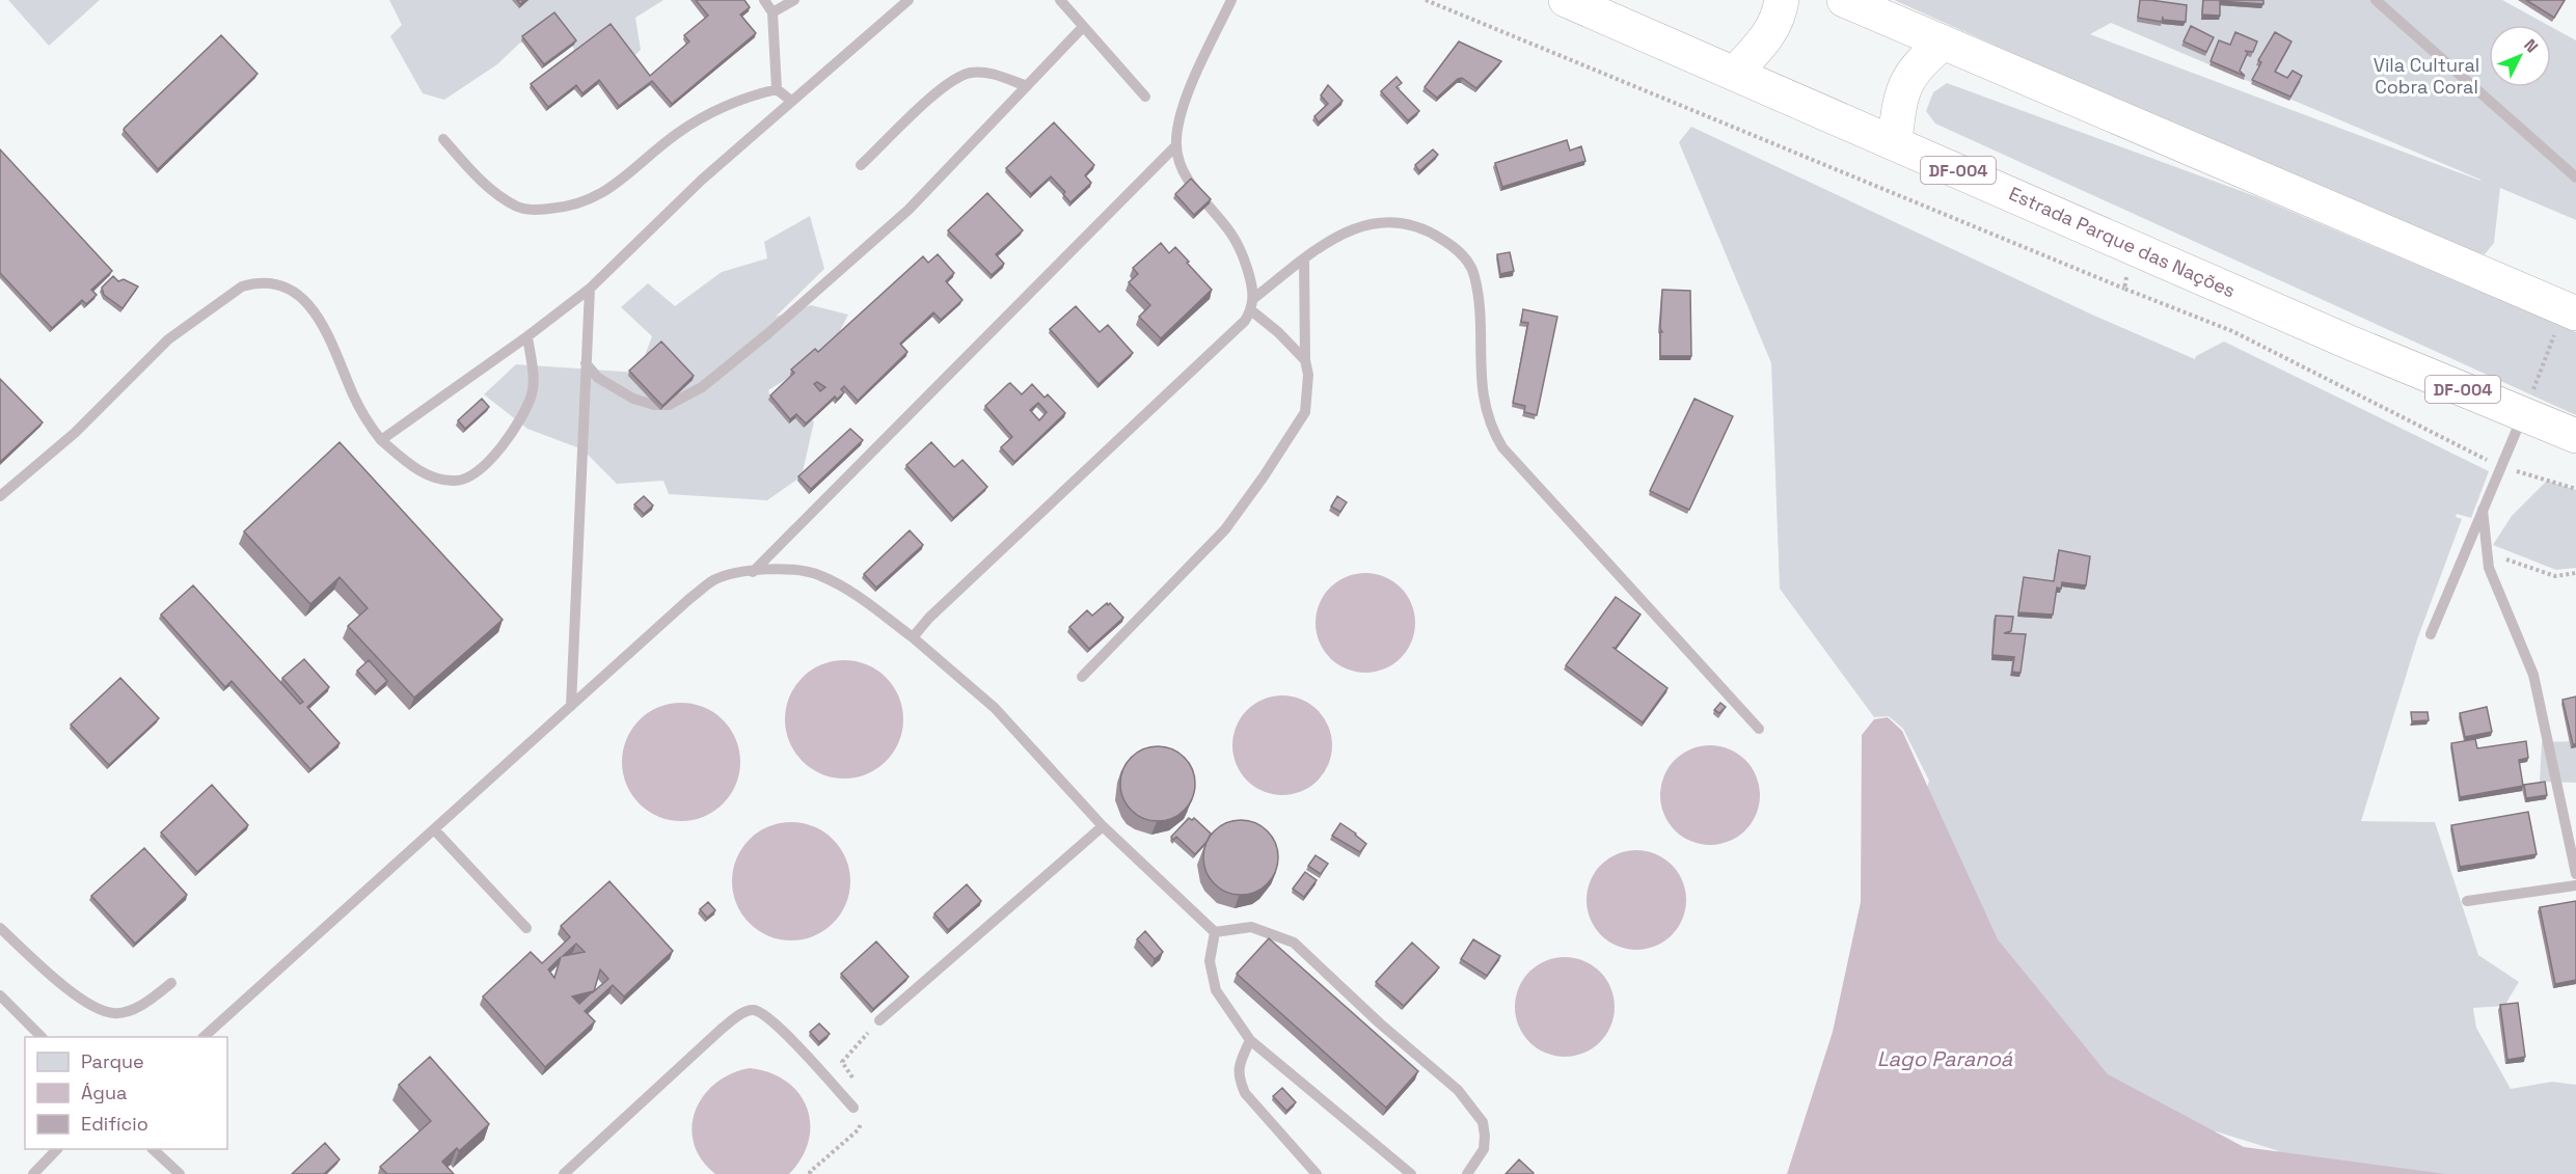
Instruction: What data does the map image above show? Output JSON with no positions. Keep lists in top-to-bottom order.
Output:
{
  "streets": {
    "highway": ["DF-004", "Estrada Parque das Nações"]
  },
  "water": ["Lago Paranoá"],
  "parks": ["Vila Cultural Cobra Coral"],
  "legend": ["Parque", "Água", "Edifício"],
  "north": "top right"
}
